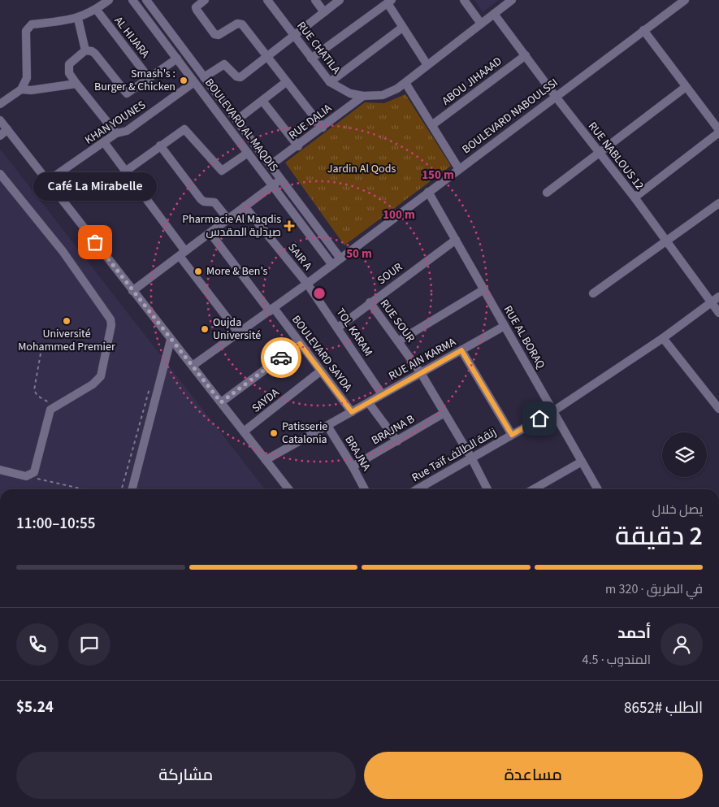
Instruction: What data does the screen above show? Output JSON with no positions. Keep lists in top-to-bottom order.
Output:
{
  "streets": {
    "street": [
      "AL HIJARA",
      "RUE CHATILA",
      "ABOU JIHAAAD",
      "BOULEVARD NABOULSSI",
      "RUE DALIA",
      "KHAN YOUNES",
      "BOULEVARD AL MAQDIS",
      "RUE NABLOUS 12",
      "SAIR A",
      "SOUR",
      "RUE SOUR",
      "TOL KARAM",
      "RUE AL BORAQ",
      "BOULEVARD SAYDA",
      "RUE AIN KARMA",
      "SAYDA",
      "BRAJNA B",
      "BRAJNA",
      "Rue Taïf زنقة الطائف"
    ]
  },
  "crossings": [
    ["RUE CHATILA", "RUE DALIA"],
    ["ABOU JIHAAAD", "RUE NABLOUS 12"],
    ["BOULEVARD NABOULSSI", "BOULEVARD AL MAQDIS"],
    ["BOULEVARD NABOULSSI", "RUE NABLOUS 12"],
    ["BOULEVARD NABOULSSI", "SAIR A"],
    ["BOULEVARD NABOULSSI", "TOL KARAM"],
    ["BOULEVARD NABOULSSI", "RUE AL BORAQ"],
    ["BOULEVARD NABOULSSI", "BOULEVARD SAYDA"],
    ["RUE DALIA", "BOULEVARD AL MAQDIS"],
    ["KHAN YOUNES", "BOULEVARD AL MAQDIS"],
    ["RUE NABLOUS 12", "Rue Taïf زنقة الطائف"],
    ["SAIR A", "TOL KARAM"],
    ["SOUR", "RUE SOUR"],
    ["SOUR", "TOL KARAM"],
    ["SOUR", "RUE AL BORAQ"],
    ["RUE SOUR", "RUE AIN KARMA"],
    ["RUE SOUR", "BRAJNA B"],
    ["RUE SOUR", "Rue Taïf زنقة الطائف"],
    ["TOL KARAM", "RUE AIN KARMA"],
    ["RUE AL BORAQ", "RUE AIN KARMA"],
    ["RUE AL BORAQ", "Rue Taïf زنقة الطائف"],
    ["BOULEVARD SAYDA", "RUE AIN KARMA"],
    ["BOULEVARD SAYDA", "SAYDA"],
    ["RUE AIN KARMA", "BRAJNA"],
    ["BRAJNA B", "BRAJNA"]
  ],
  "parks": ["Jardin Al Qods"],
  "places": {
    "other": [
      "Smash's : Burger & Chicken",
      "Café La Mirabelle",
      "More & Ben's",
      "Université Mohammed Premier",
      "Oujda Université",
      "Patisserie Catalonia"
    ],
    "health": ["Pharmacie Al Maqdis صيدلية المقدس"]
  },
  "page": {
    "bubble": "Café La Mirabelle",
    "heading": ["2 دقيقة", "يصل خلال", "10:55–11:00"],
    "panel": [
      "أحمد",
      "المندوب · 4.5",
      "الطلب #8652",
      "$5.24"
    ],
    "bar": "في الطريق · 320 m",
    "buttons": ["مساعدة", "مشاركة"]
  },
  "rings": ["150 m", "100 m", "50 m"]
}
